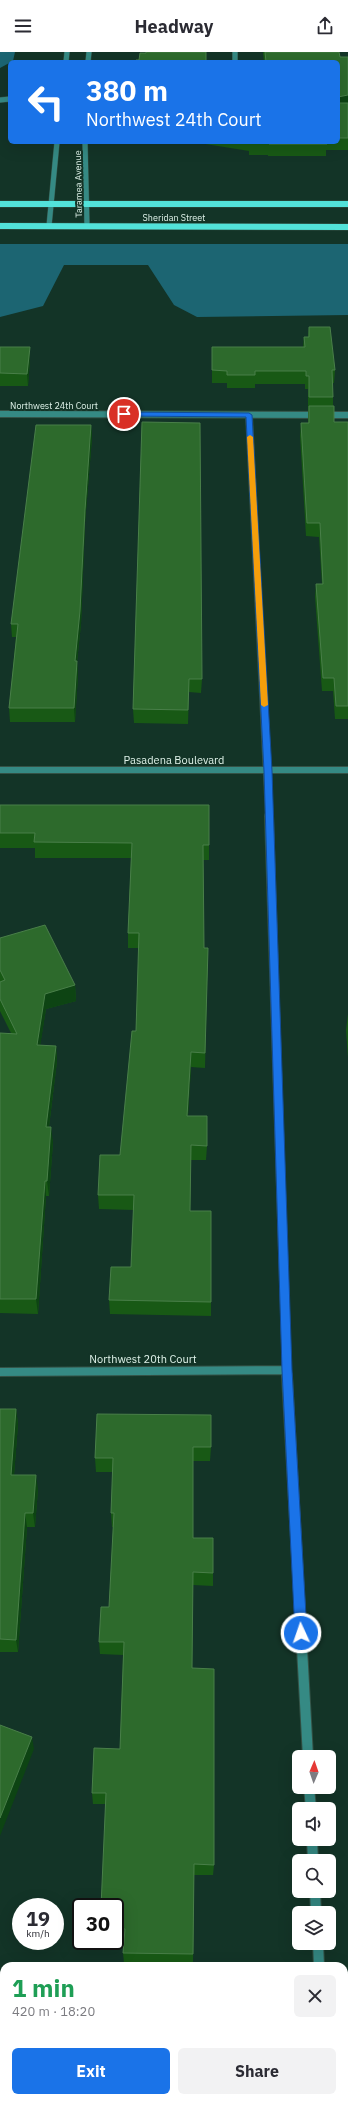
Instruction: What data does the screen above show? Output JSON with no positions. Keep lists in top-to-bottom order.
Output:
{
  "streets": {
    "main road": ["Sheridan Street"],
    "street": [
      "Taramea Avenue",
      "Northwest 24th Court",
      "Pasadena Boulevard",
      "Northwest 20th Court"
    ]
  },
  "crossings": [
    ["Taramea Avenue", "Sheridan Street"]
  ],
  "north": "top",
  "page": {
    "header": "Headway",
    "turn": ["380 m", "Northwest 24th Court"],
    "speed": "19 km/h",
    "limit": "30",
    "heading": ["1 min", "420 m · 18:20"],
    "buttons": ["Exit", "Share"]
  }
}
